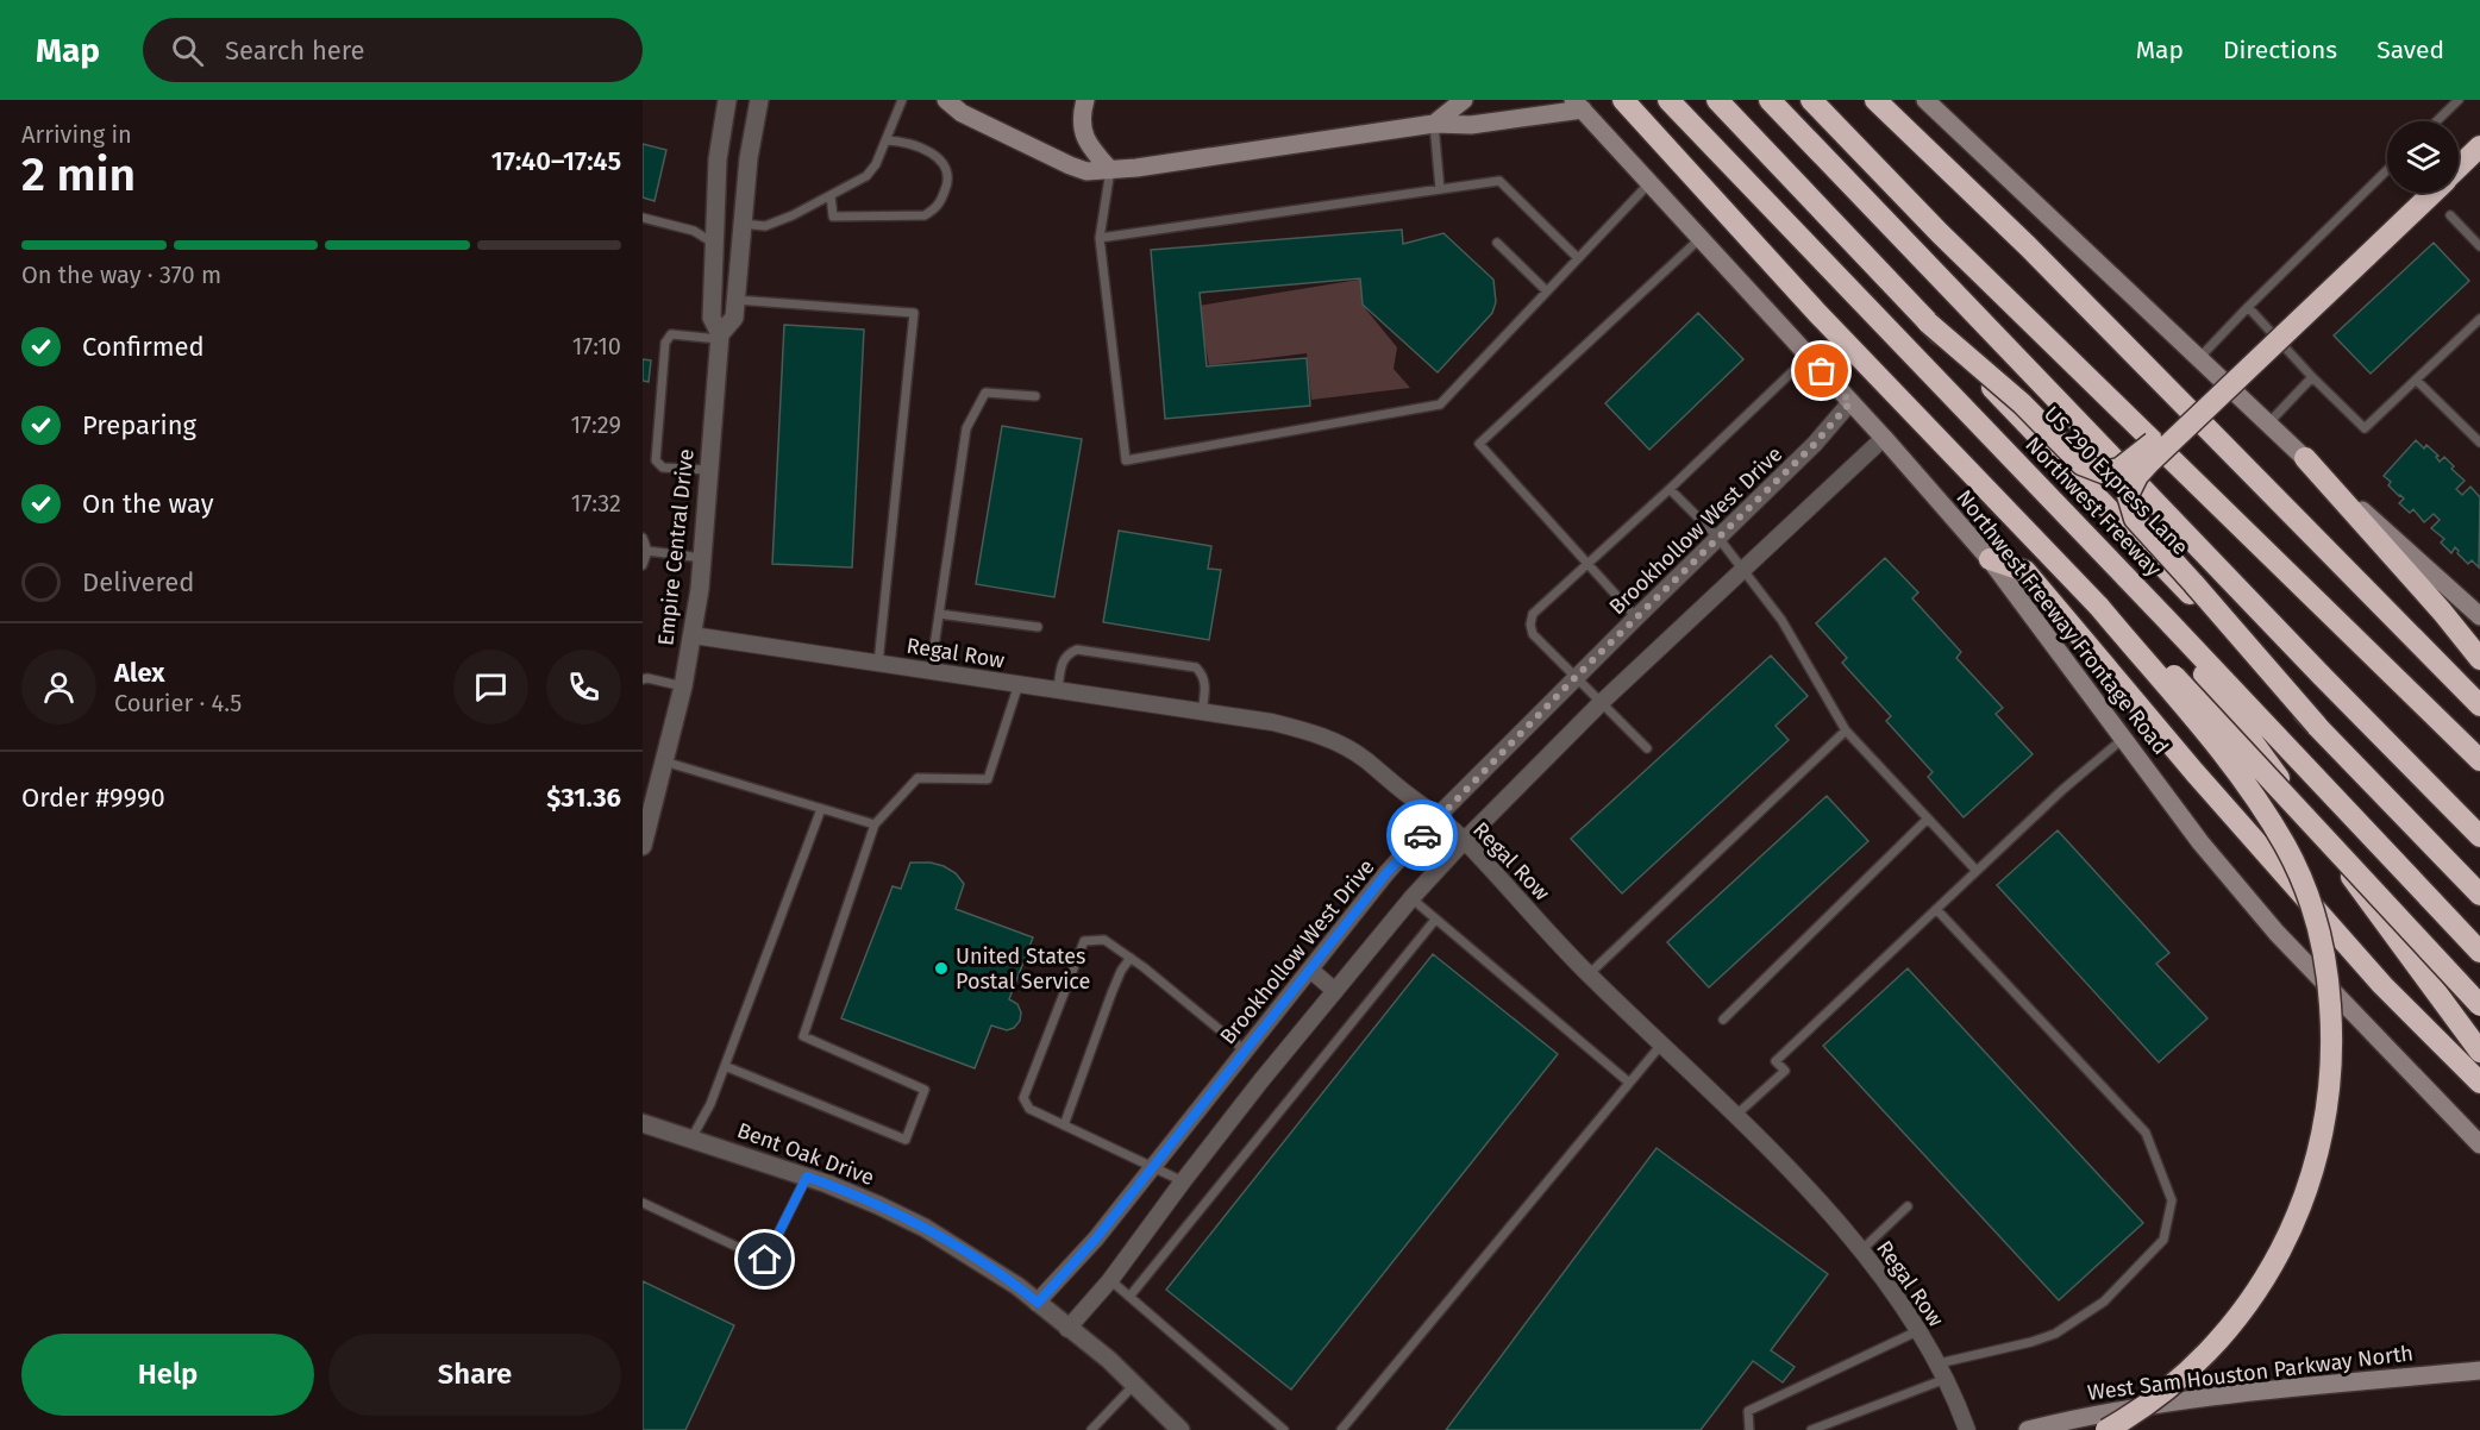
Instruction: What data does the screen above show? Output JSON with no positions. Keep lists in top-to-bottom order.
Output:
{
  "streets": {
    "highway": ["US 290 Express Lane", "Northwest Freeway"],
    "main road": ["Northwest Freeway Frontage Road", "West Sam Houston Parkway North"],
    "street": [
      "Brookhollow West Drive",
      "Empire Central Drive",
      "Regal Row",
      "Bent Oak Drive"
    ]
  },
  "crossings": [
    ["Brookhollow West Drive", "Northwest Freeway Frontage Road"],
    ["Brookhollow West Drive", "Regal Row"],
    ["Brookhollow West Drive", "Bent Oak Drive"],
    ["Empire Central Drive", "Regal Row"]
  ],
  "places": ["United States Postal Service"],
  "page": {
    "header": "Map",
    "search": "Search here",
    "nav": ["Map", "Directions", "Saved"],
    "heading": ["2 min", "Arriving in", "17:40–17:45"],
    "panel": [
      "Alex",
      "Courier · 4.5",
      "Order #9990",
      "$31.36"
    ],
    "bar": "On the way · 370 m",
    "list": [
      ["Confirmed", "17:10"],
      ["Preparing", "17:29"],
      ["On the way", "17:32"],
      "Delivered"
    ],
    "buttons": ["Help", "Share"]
  }
}
